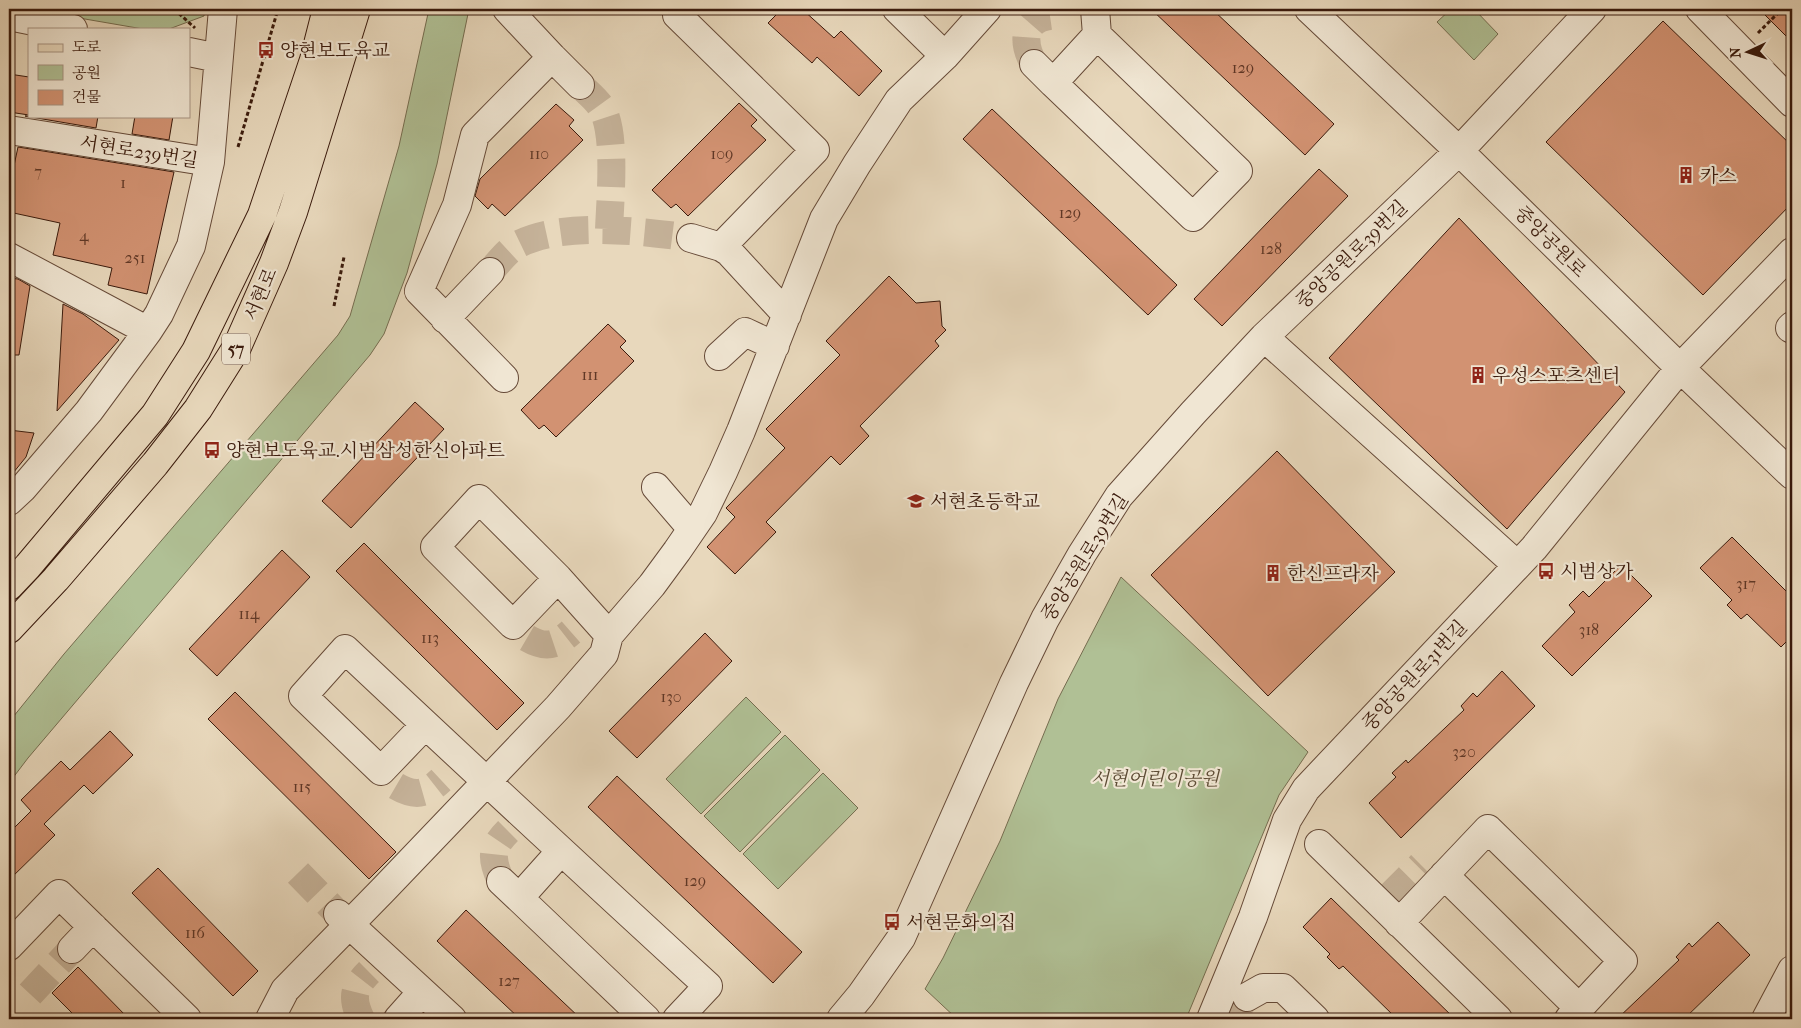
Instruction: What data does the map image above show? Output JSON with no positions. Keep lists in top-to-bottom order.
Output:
{
  "streets": {
    "main road": ["서현로", "57"],
    "street": [
      "서현로239번길",
      "중앙공원로",
      "중앙공원로39번길",
      "중앙공원로31번길"
    ]
  },
  "crossings": [
    ["중앙공원로", "중앙공원로39번길"],
    ["중앙공원로", "중앙공원로31번길"]
  ],
  "parks": ["서현어린이공원"],
  "places": {
    "bus stop": [
      "양현보도육교",
      "양현보도육교.시범삼성한신아파트",
      "시범상가",
      "서현문화의집"
    ],
    "building": ["카스", "우성스포츠센터", "한신프라자"],
    "school or university": ["서현초등학교"]
  },
  "house_numbers": [
    "129",
    "110",
    "109",
    "7",
    "1",
    "129",
    "4",
    "128",
    "251",
    "111",
    "317",
    "114",
    "318",
    "113",
    "130",
    "320",
    "115",
    "129",
    "116",
    "127"
  ],
  "legend": ["도로", "공원", "건물"],
  "north": "left"
}
